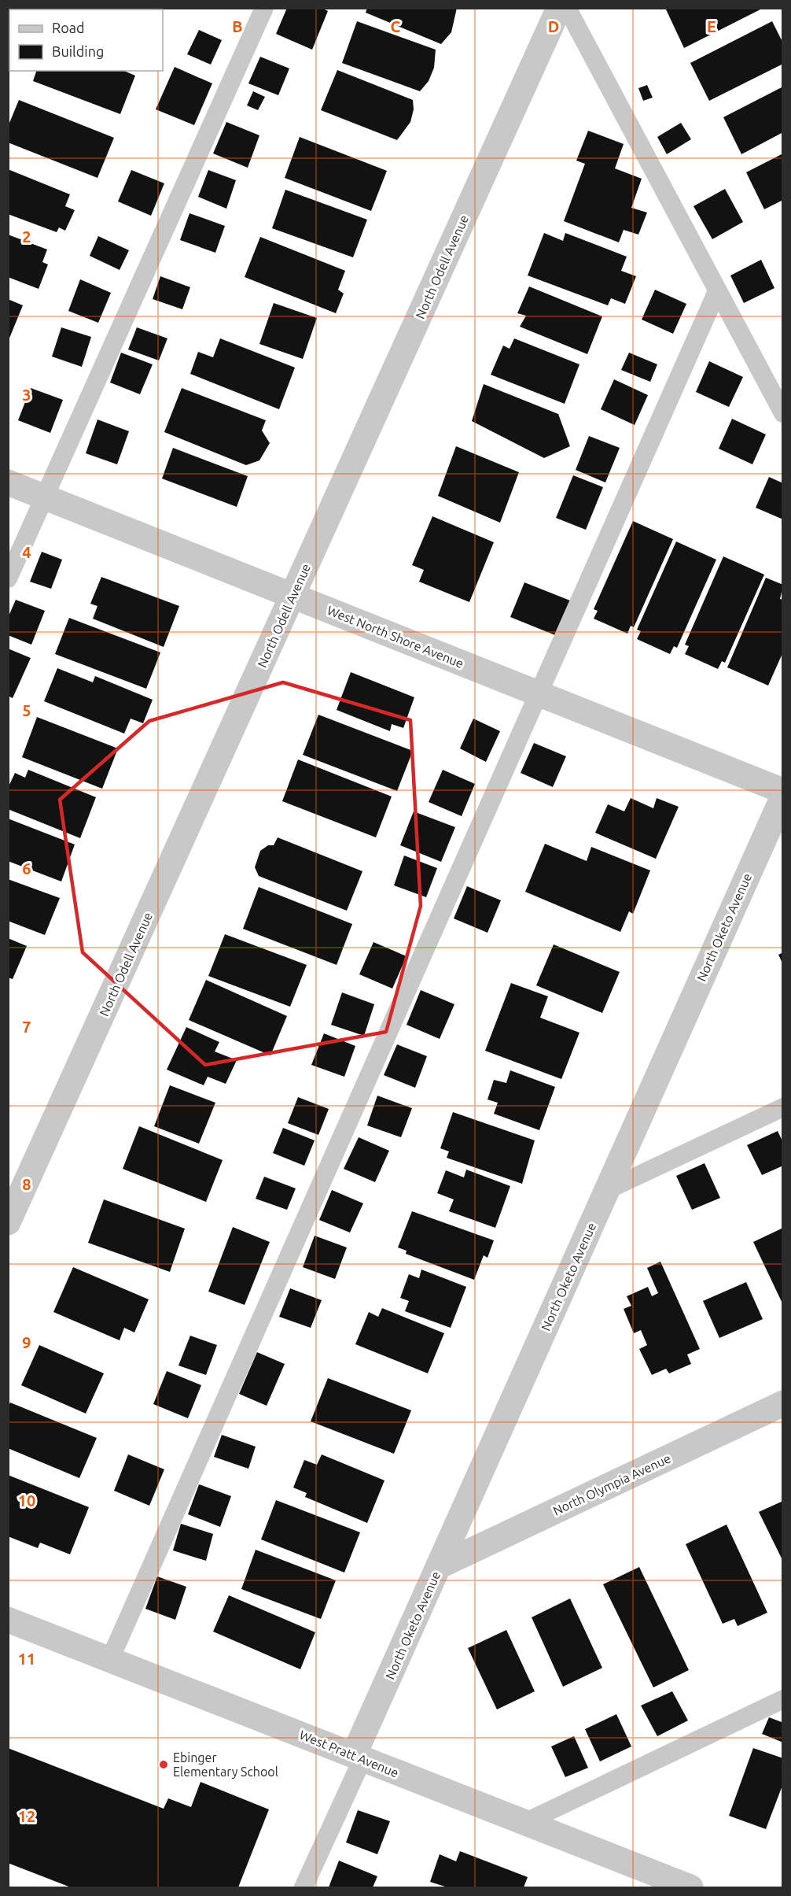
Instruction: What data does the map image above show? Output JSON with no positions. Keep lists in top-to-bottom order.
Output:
{
  "streets": {
    "street": [
      "North Odell Avenue",
      "West North Shore Avenue",
      "North Oketo Avenue",
      "North Olympia Avenue",
      "West Pratt Avenue"
    ]
  },
  "crossings": [
    ["North Odell Avenue", "West North Shore Avenue"],
    ["North Oketo Avenue", "North Olympia Avenue"],
    ["North Oketo Avenue", "West Pratt Avenue"]
  ],
  "places": ["Ebinger Elementary School"],
  "legend": ["Road", "Building"],
  "grid": {
    "columns": [
      "B",
      "C",
      "D",
      "E"
    ],
    "rows": [
      "2",
      "3",
      "4",
      "5",
      "6",
      "7",
      "8",
      "9",
      "10",
      "11",
      "12"
    ]
  }
}
